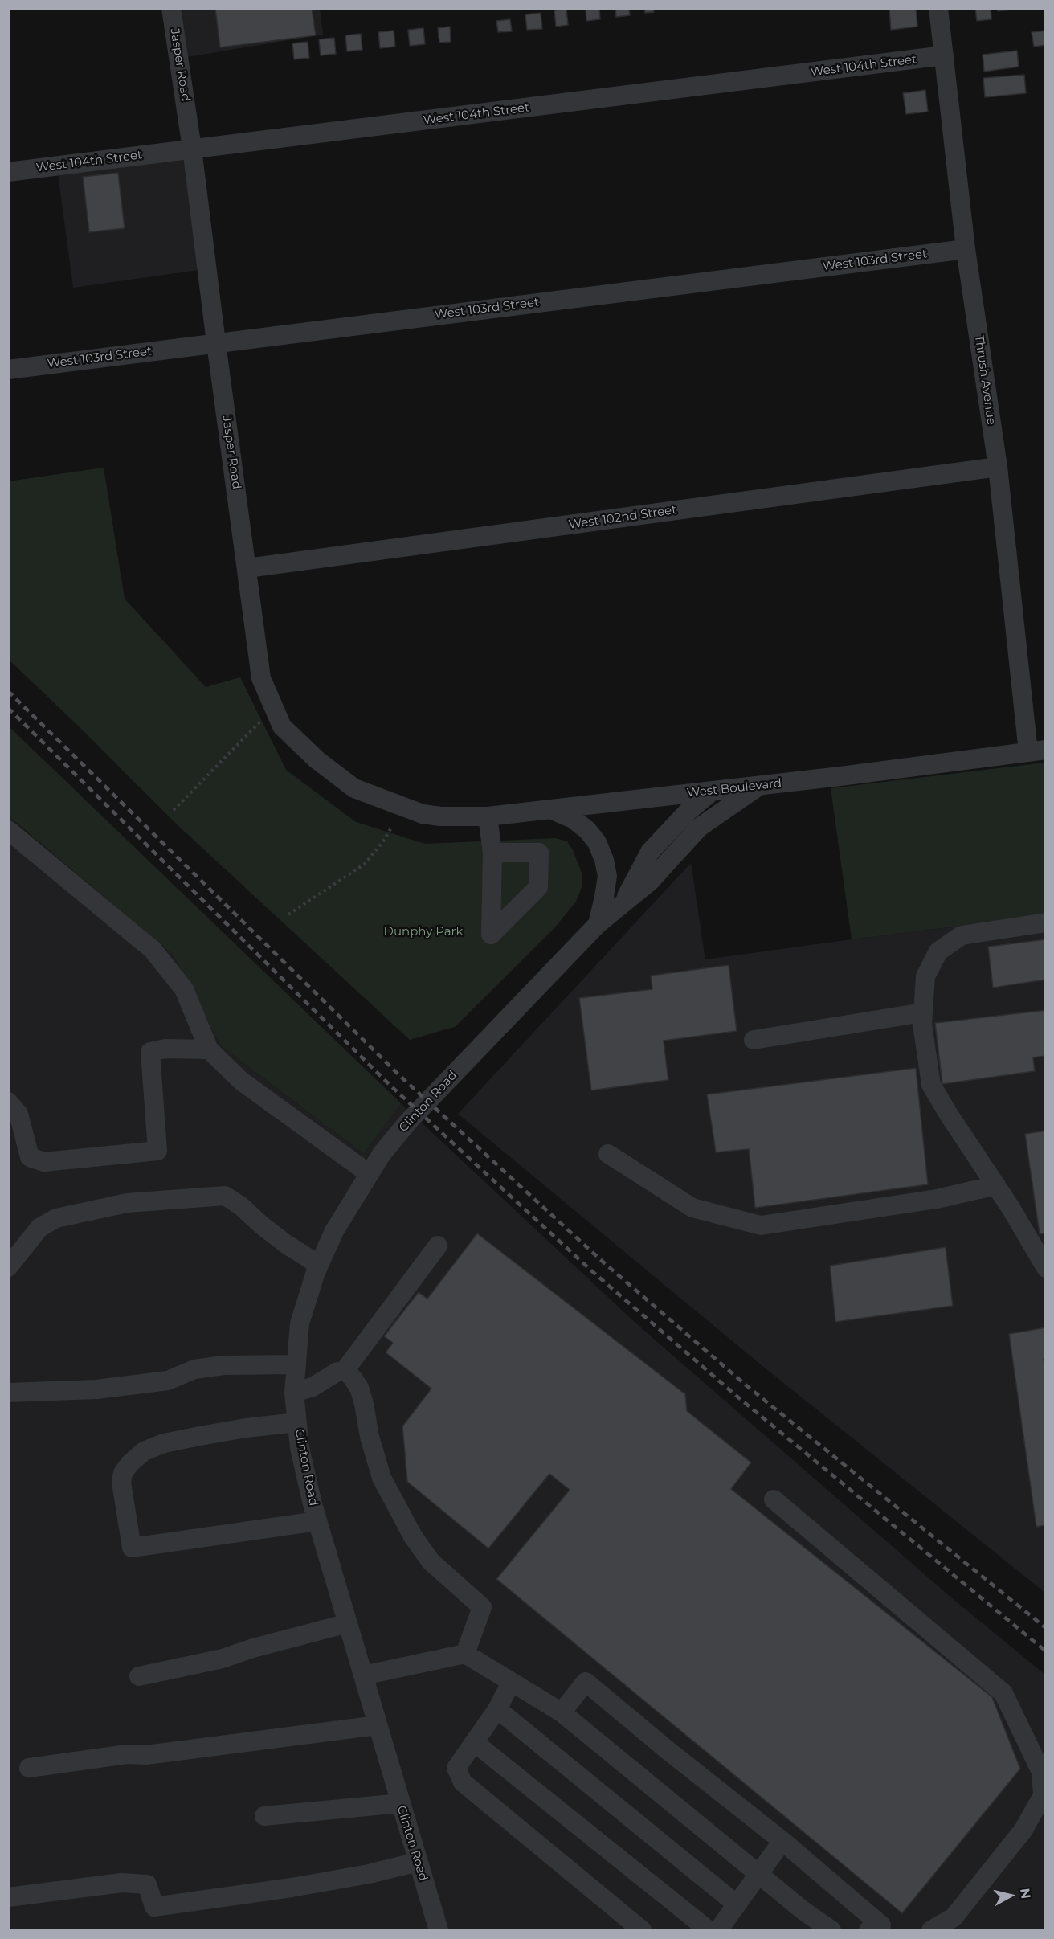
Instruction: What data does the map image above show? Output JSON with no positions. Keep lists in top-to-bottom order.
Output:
{
  "streets": {
    "street": [
      "Jasper Road",
      "West 104th Street",
      "West 103rd Street",
      "Thrush Avenue",
      "West 102nd Street",
      "West Boulevard",
      "Clinton Road"
    ]
  },
  "crossings": [
    ["Jasper Road", "West 104th Street"],
    ["Jasper Road", "West 103rd Street"],
    ["Jasper Road", "West 102nd Street"],
    ["Jasper Road", "West Boulevard"],
    ["West 104th Street", "Thrush Avenue"],
    ["West 103rd Street", "Thrush Avenue"],
    ["Thrush Avenue", "West 102nd Street"],
    ["Thrush Avenue", "West Boulevard"],
    ["West Boulevard", "Clinton Road"]
  ],
  "parks": ["Dunphy Park"],
  "north": "right"
}
